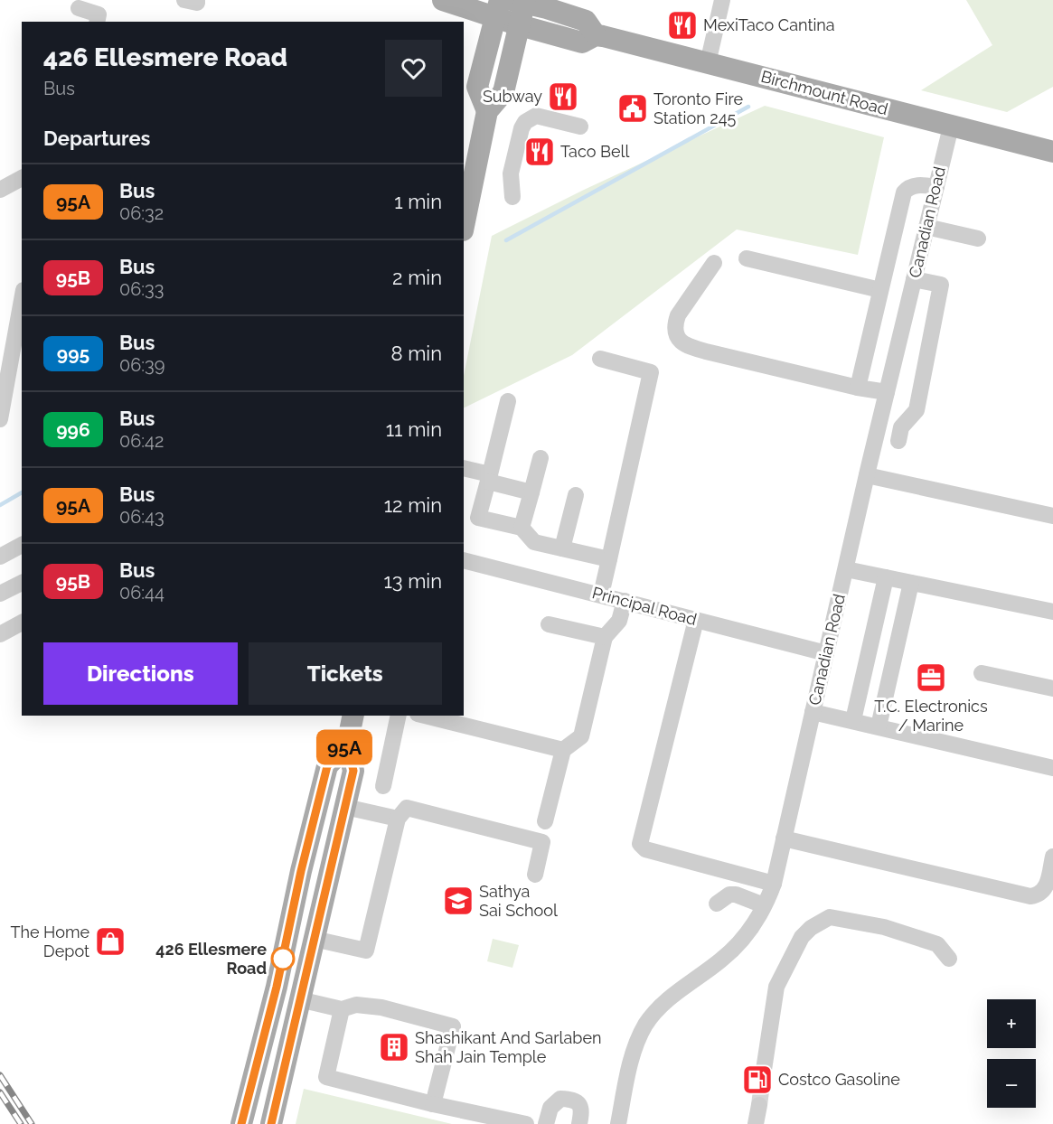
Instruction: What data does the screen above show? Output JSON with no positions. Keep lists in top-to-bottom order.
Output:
{
  "streets": {
    "main road": ["Birchmount Road"],
    "street": ["Canadian Road", "Principal Road"]
  },
  "crossings": [
    ["Birchmount Road", "Canadian Road"],
    ["Canadian Road", "Principal Road"]
  ],
  "places": {
    "restaurant": ["MexiTaco Cantina", "Subway", "Taco Bell"],
    "public building": ["Toronto Fire Station 245"],
    "office": ["T.C. Electronics / Marine"],
    "school or university": ["Sathya Sai School"],
    "shop": ["The Home Depot"],
    "other": ["426 Ellesmere Road"],
    "building": ["Shashikant And Sarlaben Shah Jain Temple"],
    "fuel station": ["Costco Gasoline"]
  },
  "lines": ["bus line 95A"],
  "page": {
    "on_map": "95A",
    "heading": [
      ["426 Ellesmere Road", "Bus"],
      "Departures"
    ],
    "list": [
      {
        "mark": "95A",
        "name": "Bus",
        "note": "06:32",
        "value": "1 min"
      },
      {
        "mark": "95B",
        "name": "Bus",
        "note": "06:33",
        "value": "2 min"
      },
      {
        "mark": "995",
        "name": "Bus",
        "note": "06:39",
        "value": "8 min"
      },
      {
        "mark": "996",
        "name": "Bus",
        "note": "06:42",
        "value": "11 min"
      },
      {
        "mark": "95A",
        "name": "Bus",
        "note": "06:43",
        "value": "12 min"
      },
      {
        "mark": "95B",
        "name": "Bus",
        "note": "06:44",
        "value": "13 min"
      }
    ],
    "buttons": ["Directions", "Tickets"],
    "map_buttons": ["+", "−"]
  }
}
